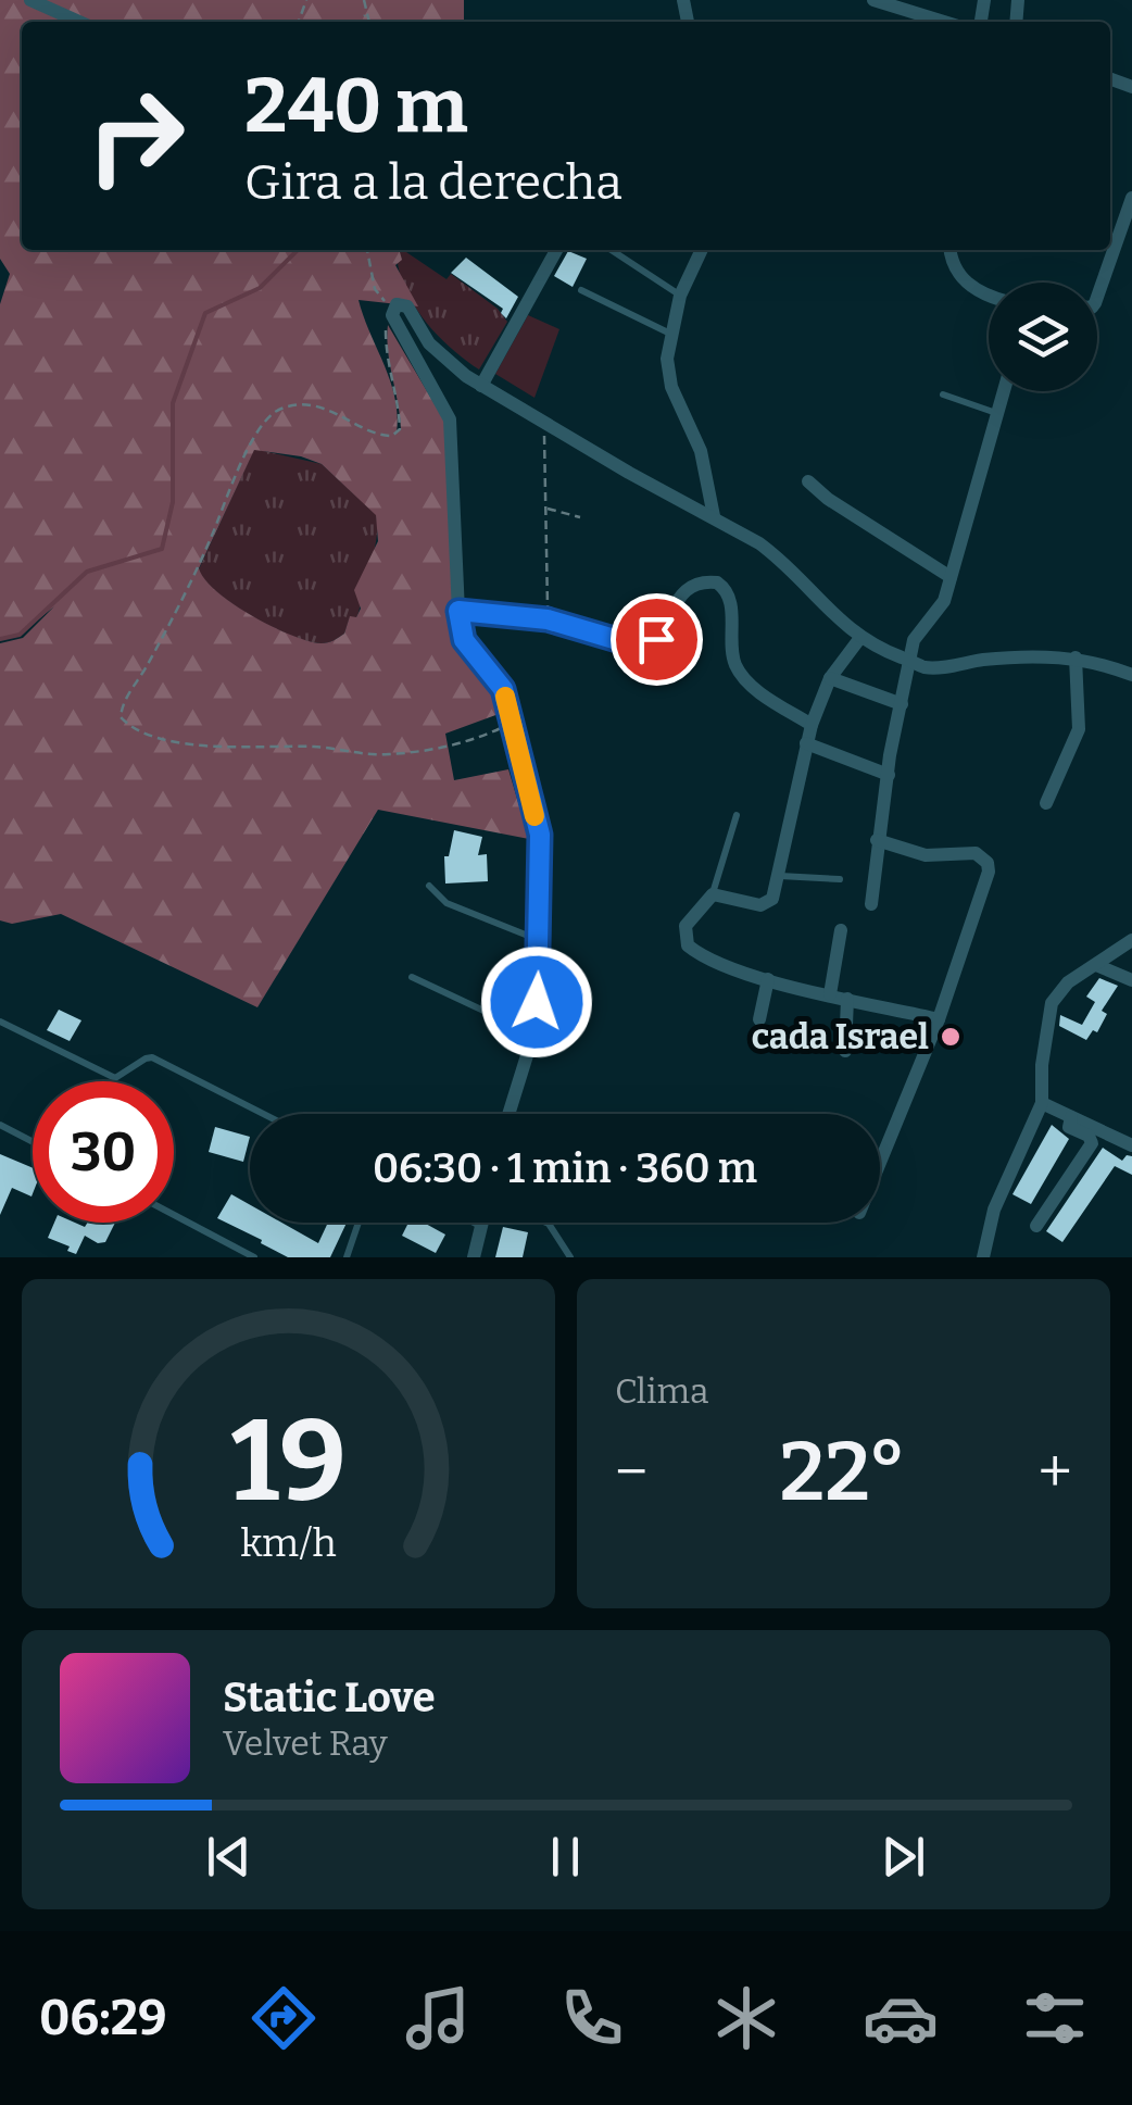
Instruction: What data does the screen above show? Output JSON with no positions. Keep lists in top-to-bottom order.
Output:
{
  "places": ["cada Israel"],
  "page": {
    "turn": ["240 m", "Gira a la derecha"],
    "limit": "30",
    "trip": "06:30 · 1 min · 360 m",
    "tile": "Clima",
    "heat": ["−", "22°", "+"],
    "song": ["Static Love", "Velvet Ray"],
    "tabs": "06:29",
    "gauge": ["19", "km/h"]
  }
}
